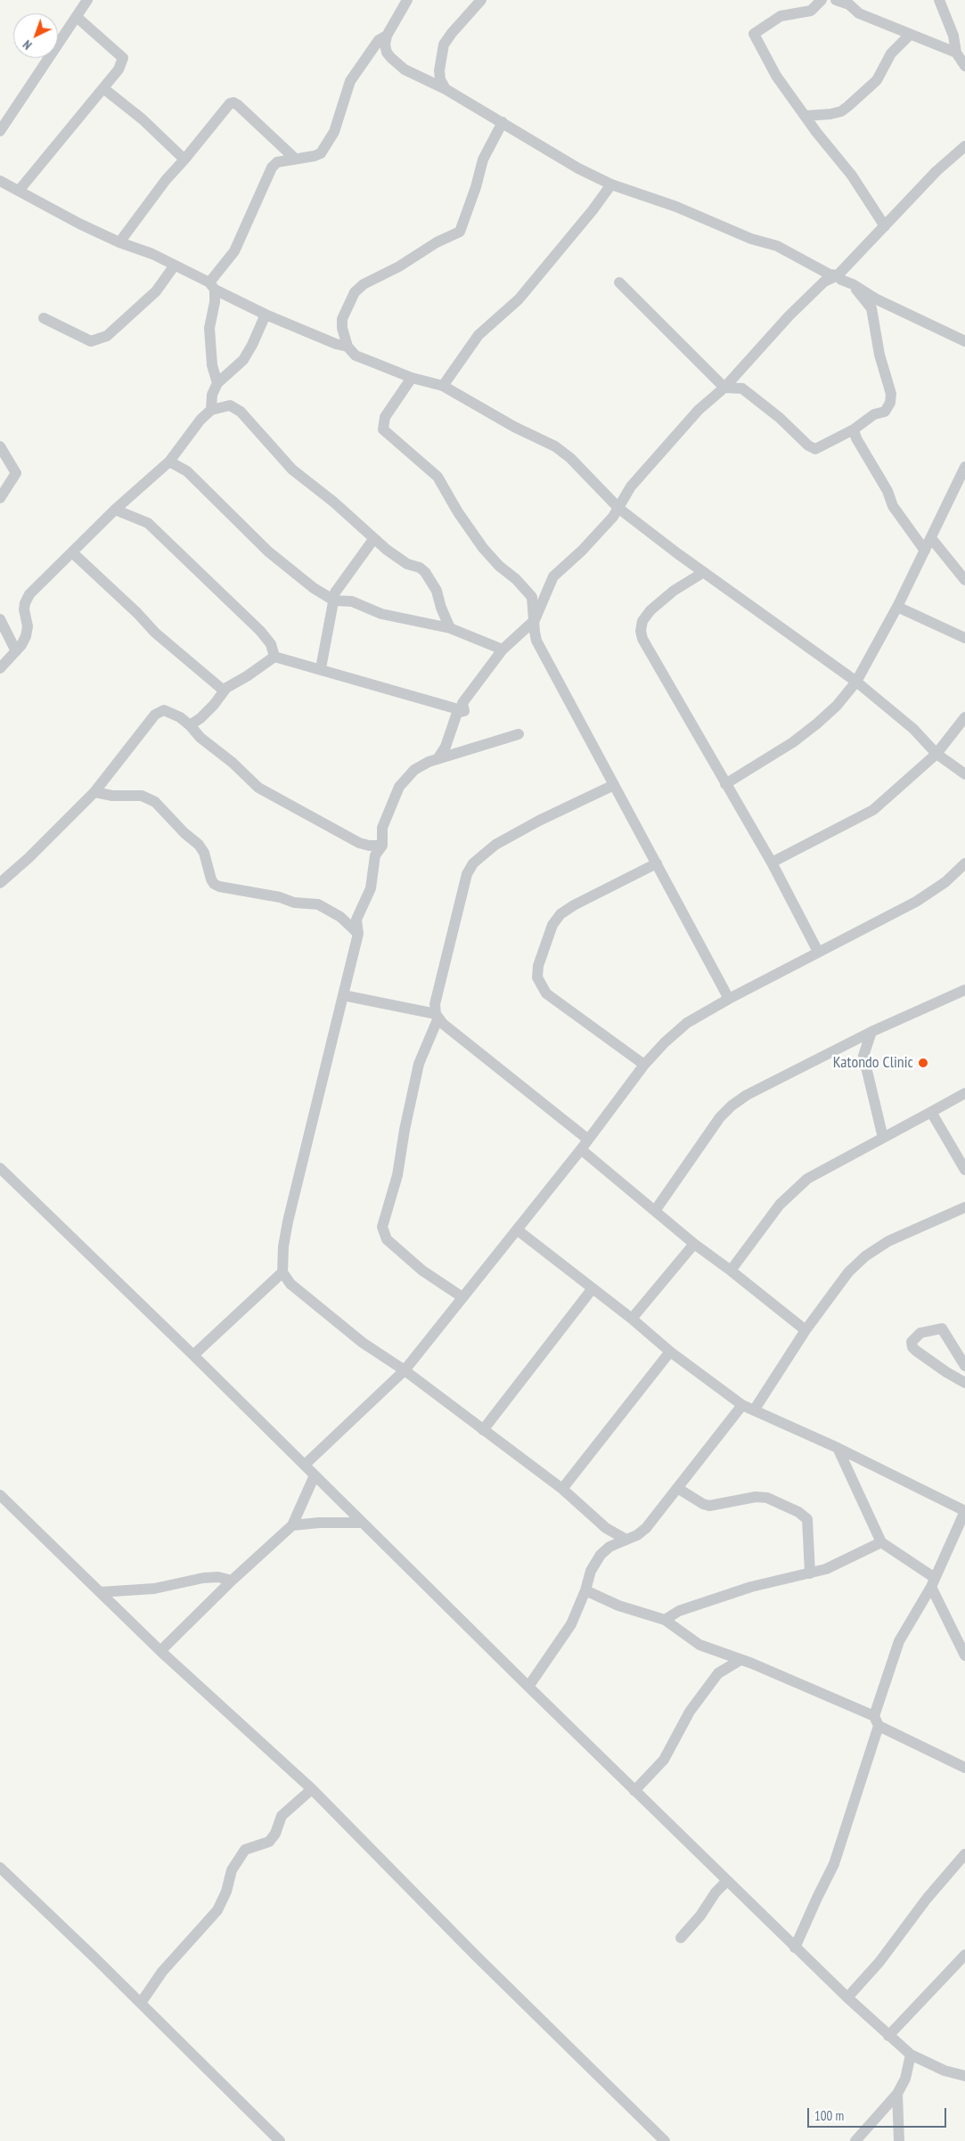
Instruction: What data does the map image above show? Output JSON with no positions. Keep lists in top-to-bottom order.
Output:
{
  "places": ["Katondo Clinic"],
  "scale_bar": "100 m",
  "north": "bottom left"
}
